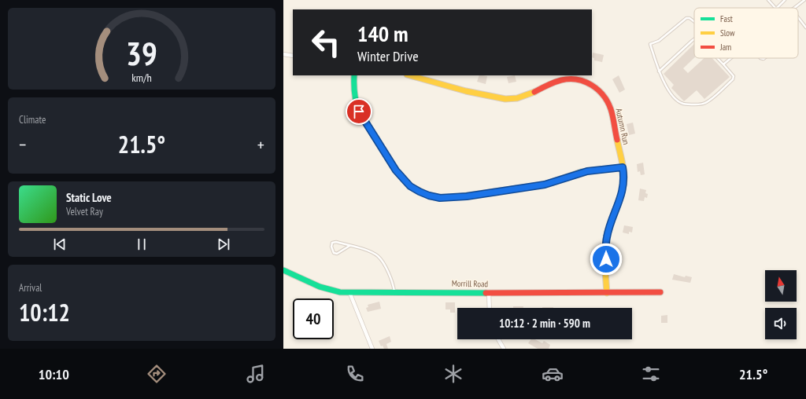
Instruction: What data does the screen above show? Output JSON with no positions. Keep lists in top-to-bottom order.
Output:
{
  "streets": {
    "street": ["Autumn Run", "Morrill Road"]
  },
  "crossings": [
    ["Autumn Run", "Morrill Road"]
  ],
  "legend": ["Fast", "Slow", "Jam"],
  "north": "top",
  "page": {
    "turn": ["140 m", "Winter Drive"],
    "tile": [
      "Climate",
      ["Arrival", "10:12"]
    ],
    "heat": ["−", "21.5°", "+"],
    "song": ["Static Love", "Velvet Ray"],
    "limit": "40",
    "trip": "10:12 · 2 min · 590 m",
    "tabs": ["10:10", "21.5°"],
    "gauge": ["39", "km/h"]
  }
}
